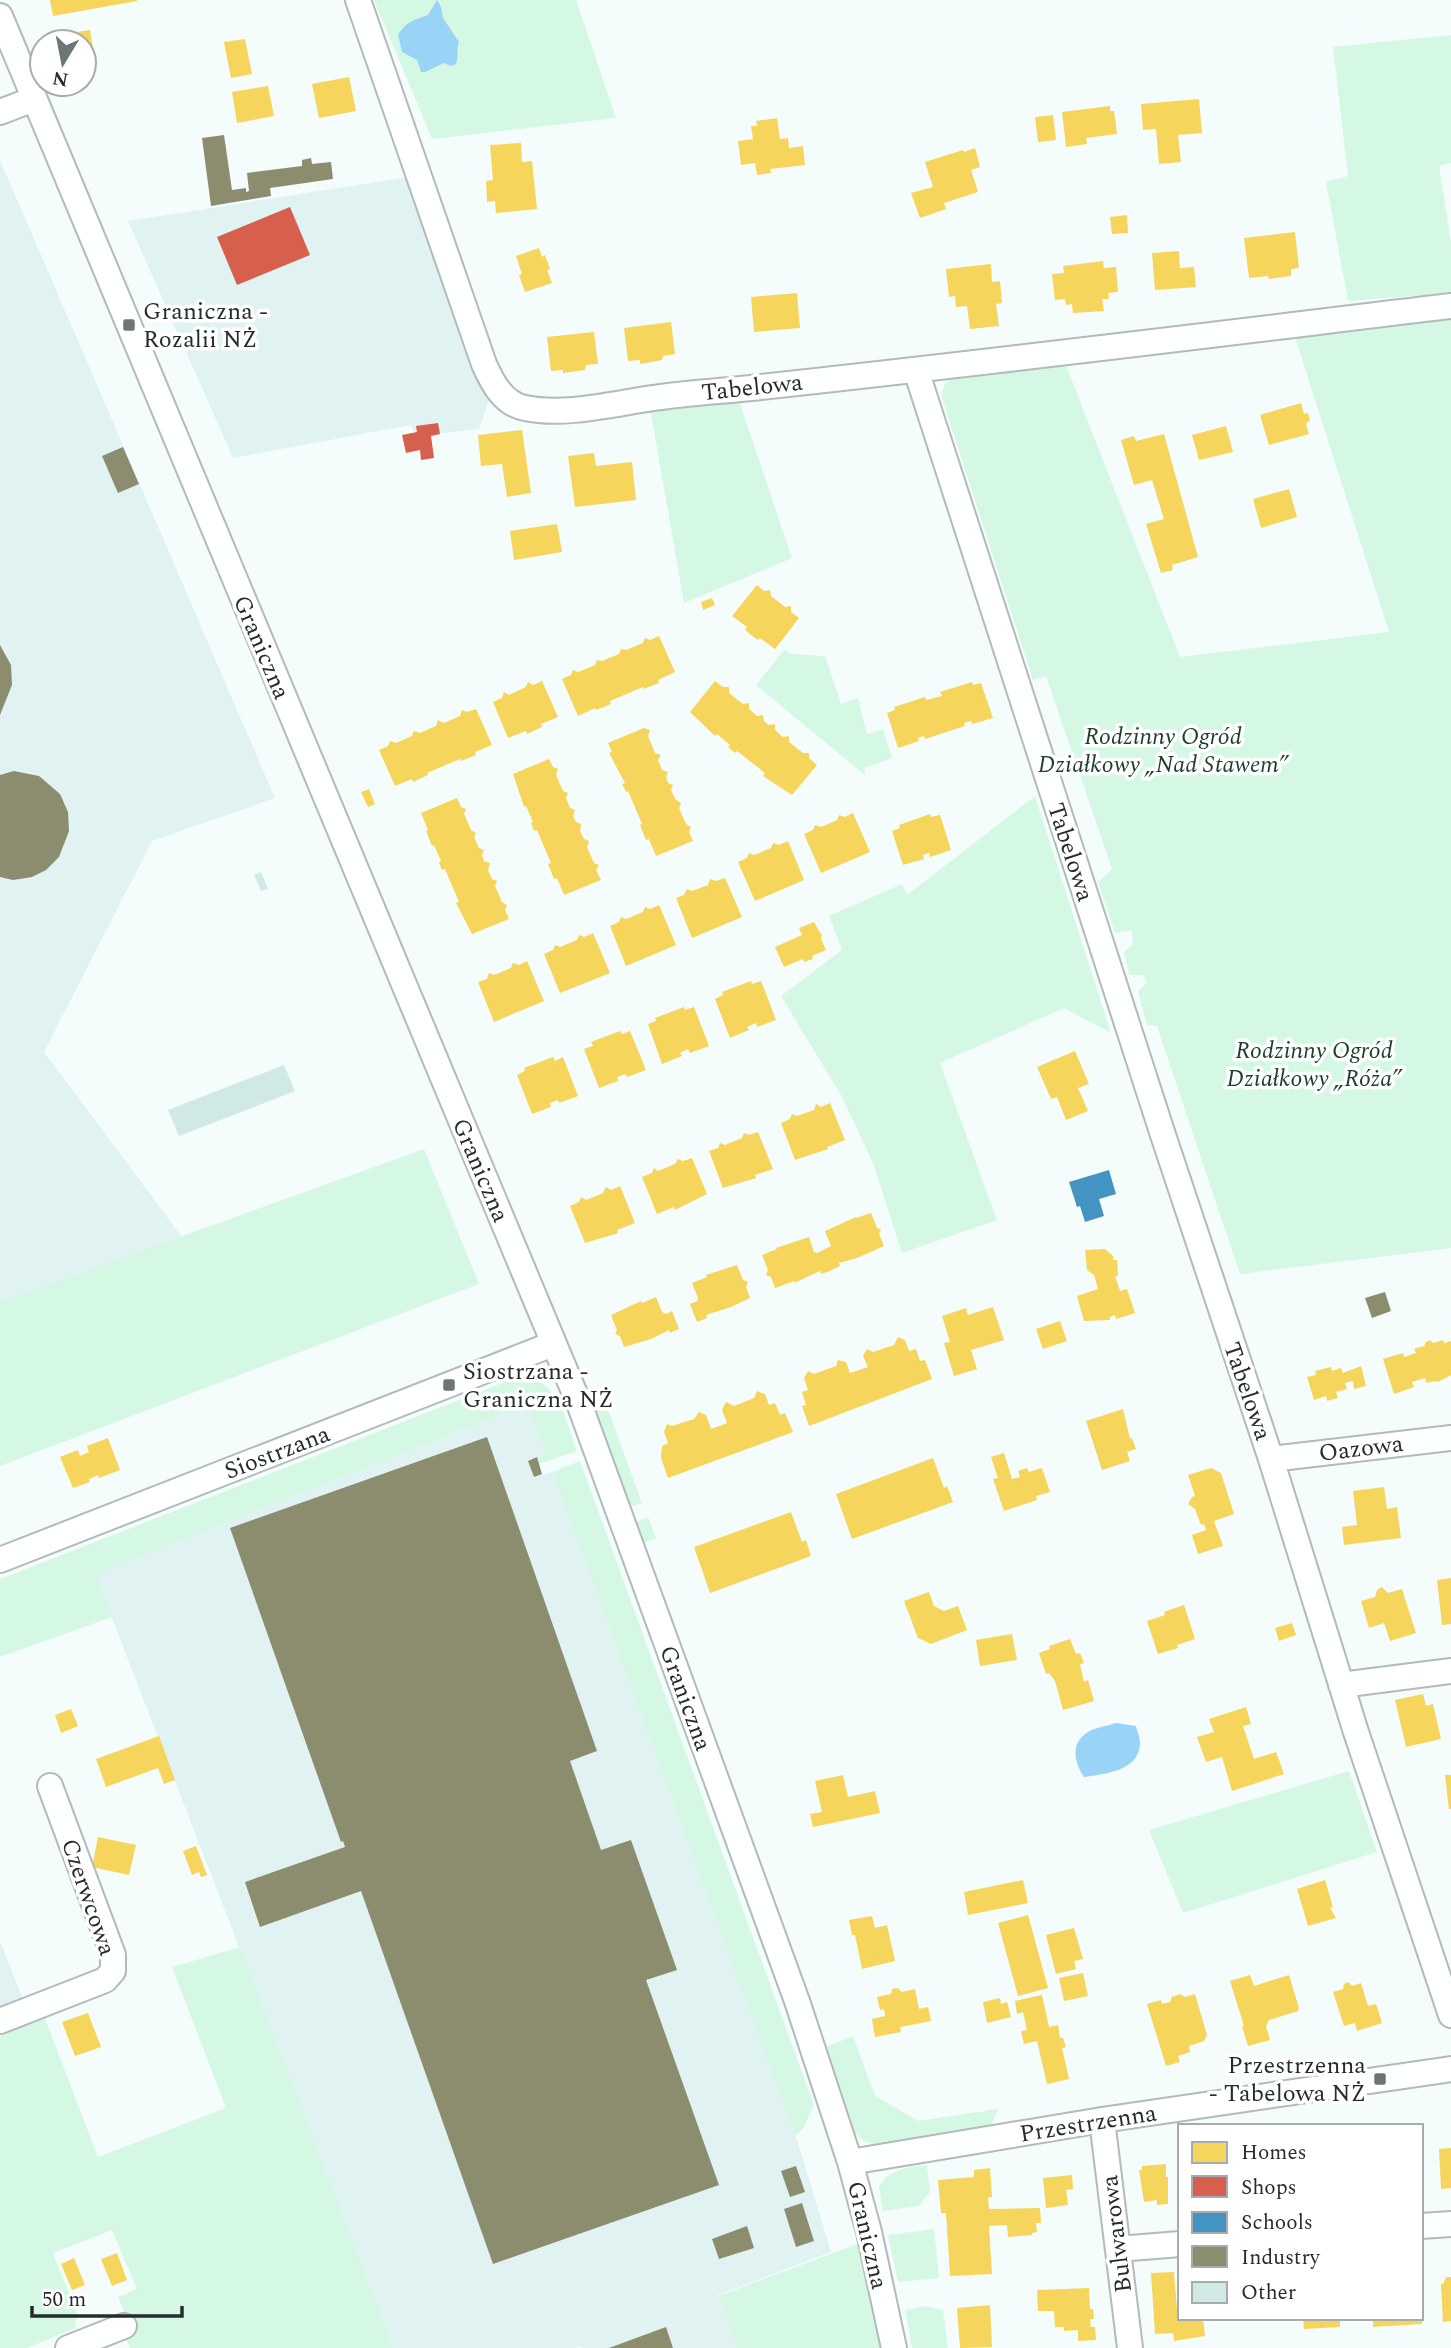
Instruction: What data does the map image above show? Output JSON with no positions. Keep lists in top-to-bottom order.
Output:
{
  "streets": {
    "street": [
      "Tabelowa",
      "Graniczna",
      "Oazowa",
      "Siostrzana",
      "Czerwcowa",
      "Przestrzenna",
      "Bulwarowa"
    ]
  },
  "crossings": [
    ["Tabelowa", "Oazowa"],
    ["Graniczna", "Siostrzana"],
    ["Graniczna", "Przestrzenna"],
    ["Przestrzenna", "Bulwarowa"]
  ],
  "parks": ["Rodzinny Ogród Działkowy „Nad Stawem”", "Rodzinny Ogród Działkowy „Róża”"],
  "places": {
    "transit": ["Graniczna - Rozalii NŻ", "Siostrzana - Graniczna NŻ", "Przestrzenna - Tabelowa NŻ"]
  },
  "legend": [
    "Homes",
    "Shops",
    "Schools",
    "Industry",
    "Other"
  ],
  "scale_bar": "50 m",
  "north": "bottom"
}
